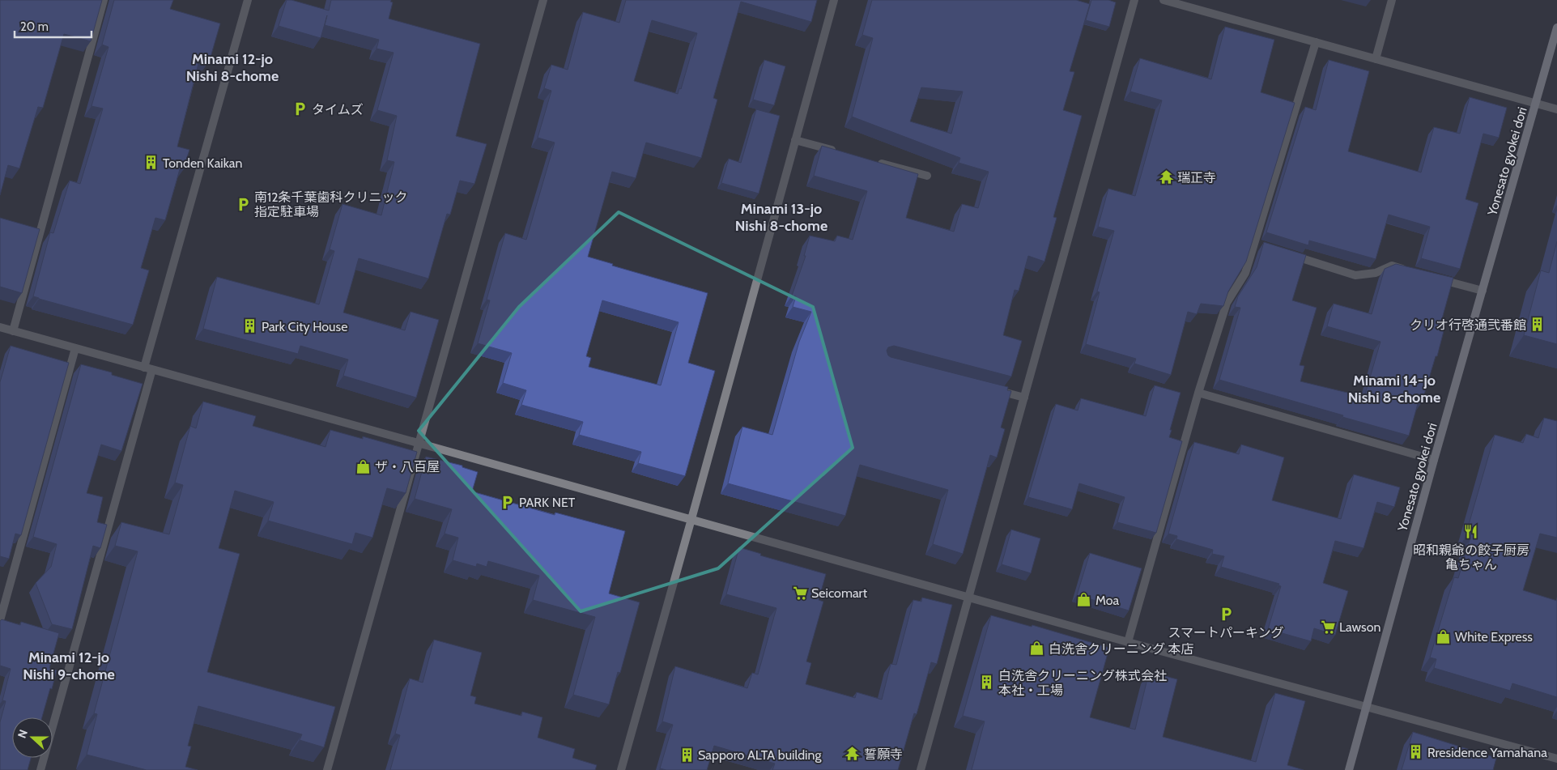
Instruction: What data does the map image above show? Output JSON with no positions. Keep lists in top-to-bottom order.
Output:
{
  "streets": {
    "street": ["Yonesato gyokei dori"]
  },
  "districts": [
    "Minami 12-jo Nishi 8-chome",
    "Minami 13-jo Nishi 8-chome",
    "Minami 14-jo Nishi 8-chome",
    "Minami 12-jo Nishi 9-chome"
  ],
  "places": {
    "parking": [
      "タイムズ",
      "南12条千葉歯科クリニック 指定駐車場",
      "PARK NET",
      "スマートパーキング"
    ],
    "building": [
      "Tonden Kaikan",
      "クリオ行啓通弐番館",
      "Park City House",
      "白洗舎クリーニング株式会社 本社・工場",
      "Rresidence Yamahana",
      "Sapporo ALTA building"
    ],
    "temple": ["瑞正寺", "誓願寺"],
    "shop": [
      "ザ・八百屋",
      "Moa",
      "White Express",
      "白洗舎クリーニング 本店"
    ],
    "restaurant": ["昭和親爺の餃子厨房 亀ちゃん"],
    "supermarket": ["Seicomart", "Lawson"]
  },
  "scale_bar": "20 m",
  "north": "left"
}
